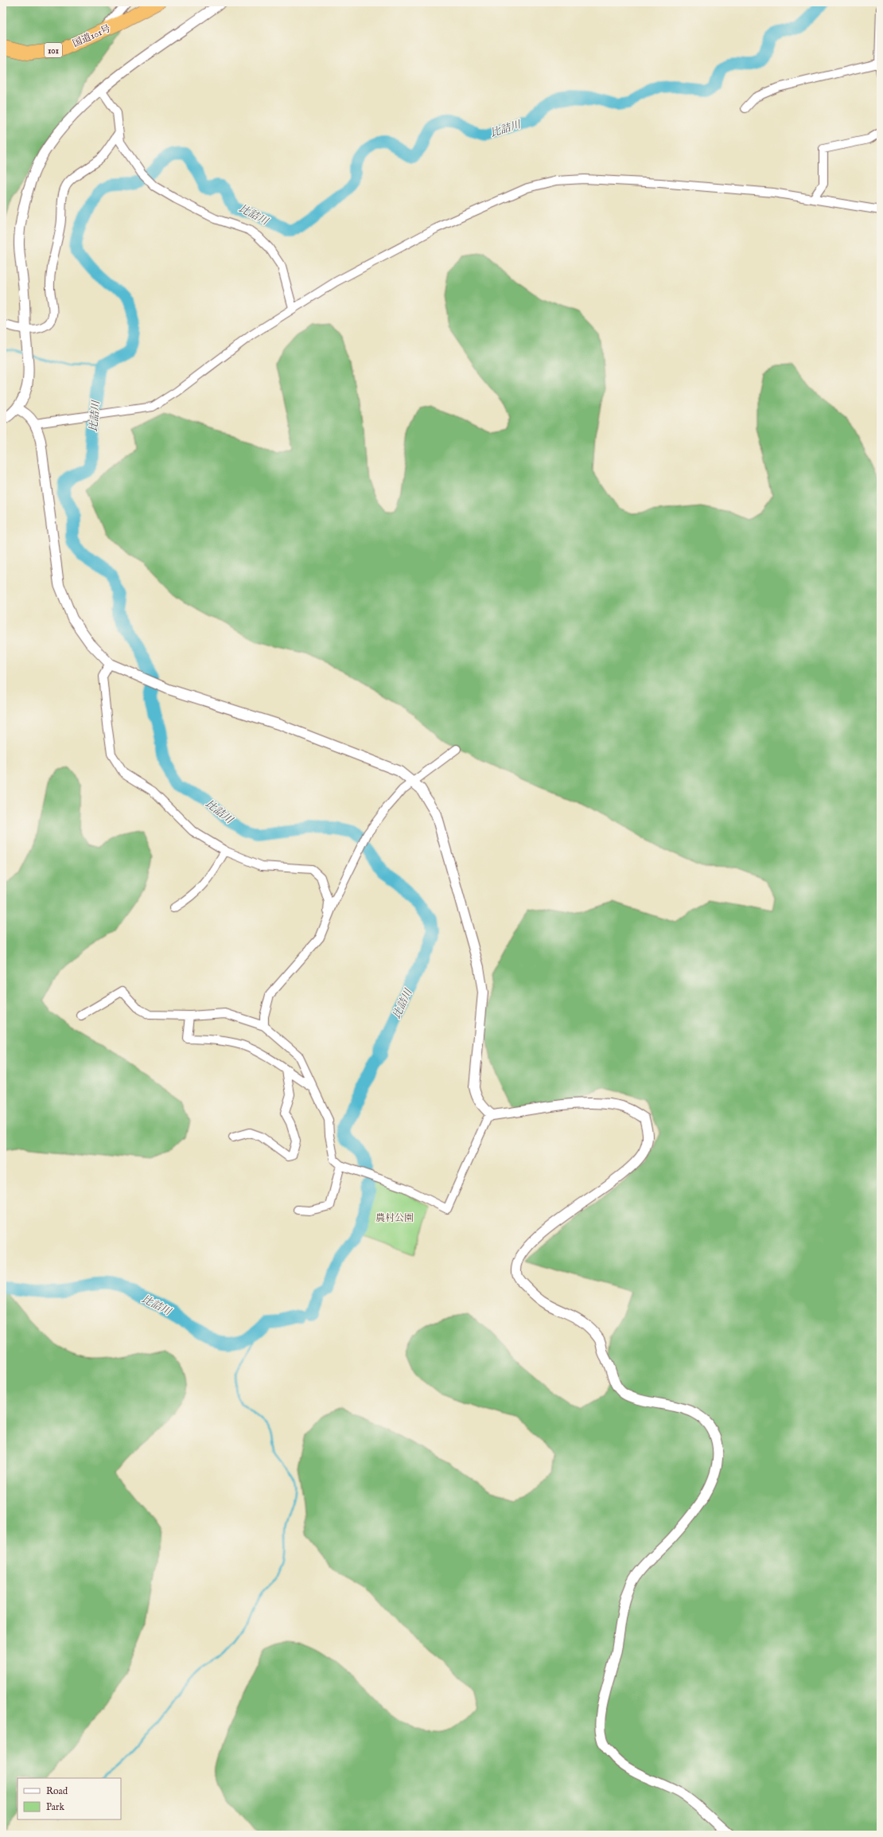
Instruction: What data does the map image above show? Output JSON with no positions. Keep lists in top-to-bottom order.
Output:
{
  "streets": {
    "highway": ["国道101号", "101"]
  },
  "water": ["比詰川"],
  "parks": ["農村公園"],
  "legend": ["Road", "Park"]
}
